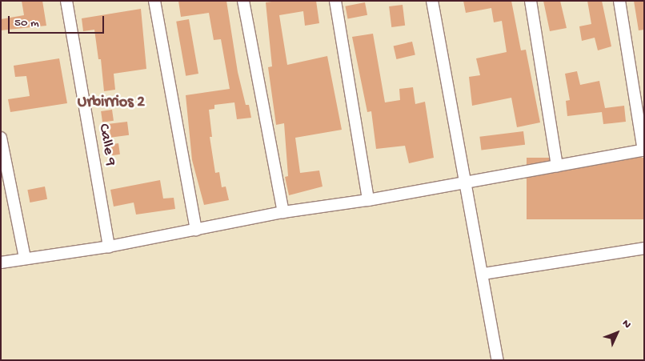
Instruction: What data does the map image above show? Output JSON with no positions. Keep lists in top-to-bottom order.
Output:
{
  "streets": {
    "street": ["Calle 9"]
  },
  "districts": ["Urbirrios 2"],
  "scale_bar": "50 m",
  "north": "top right"
}
